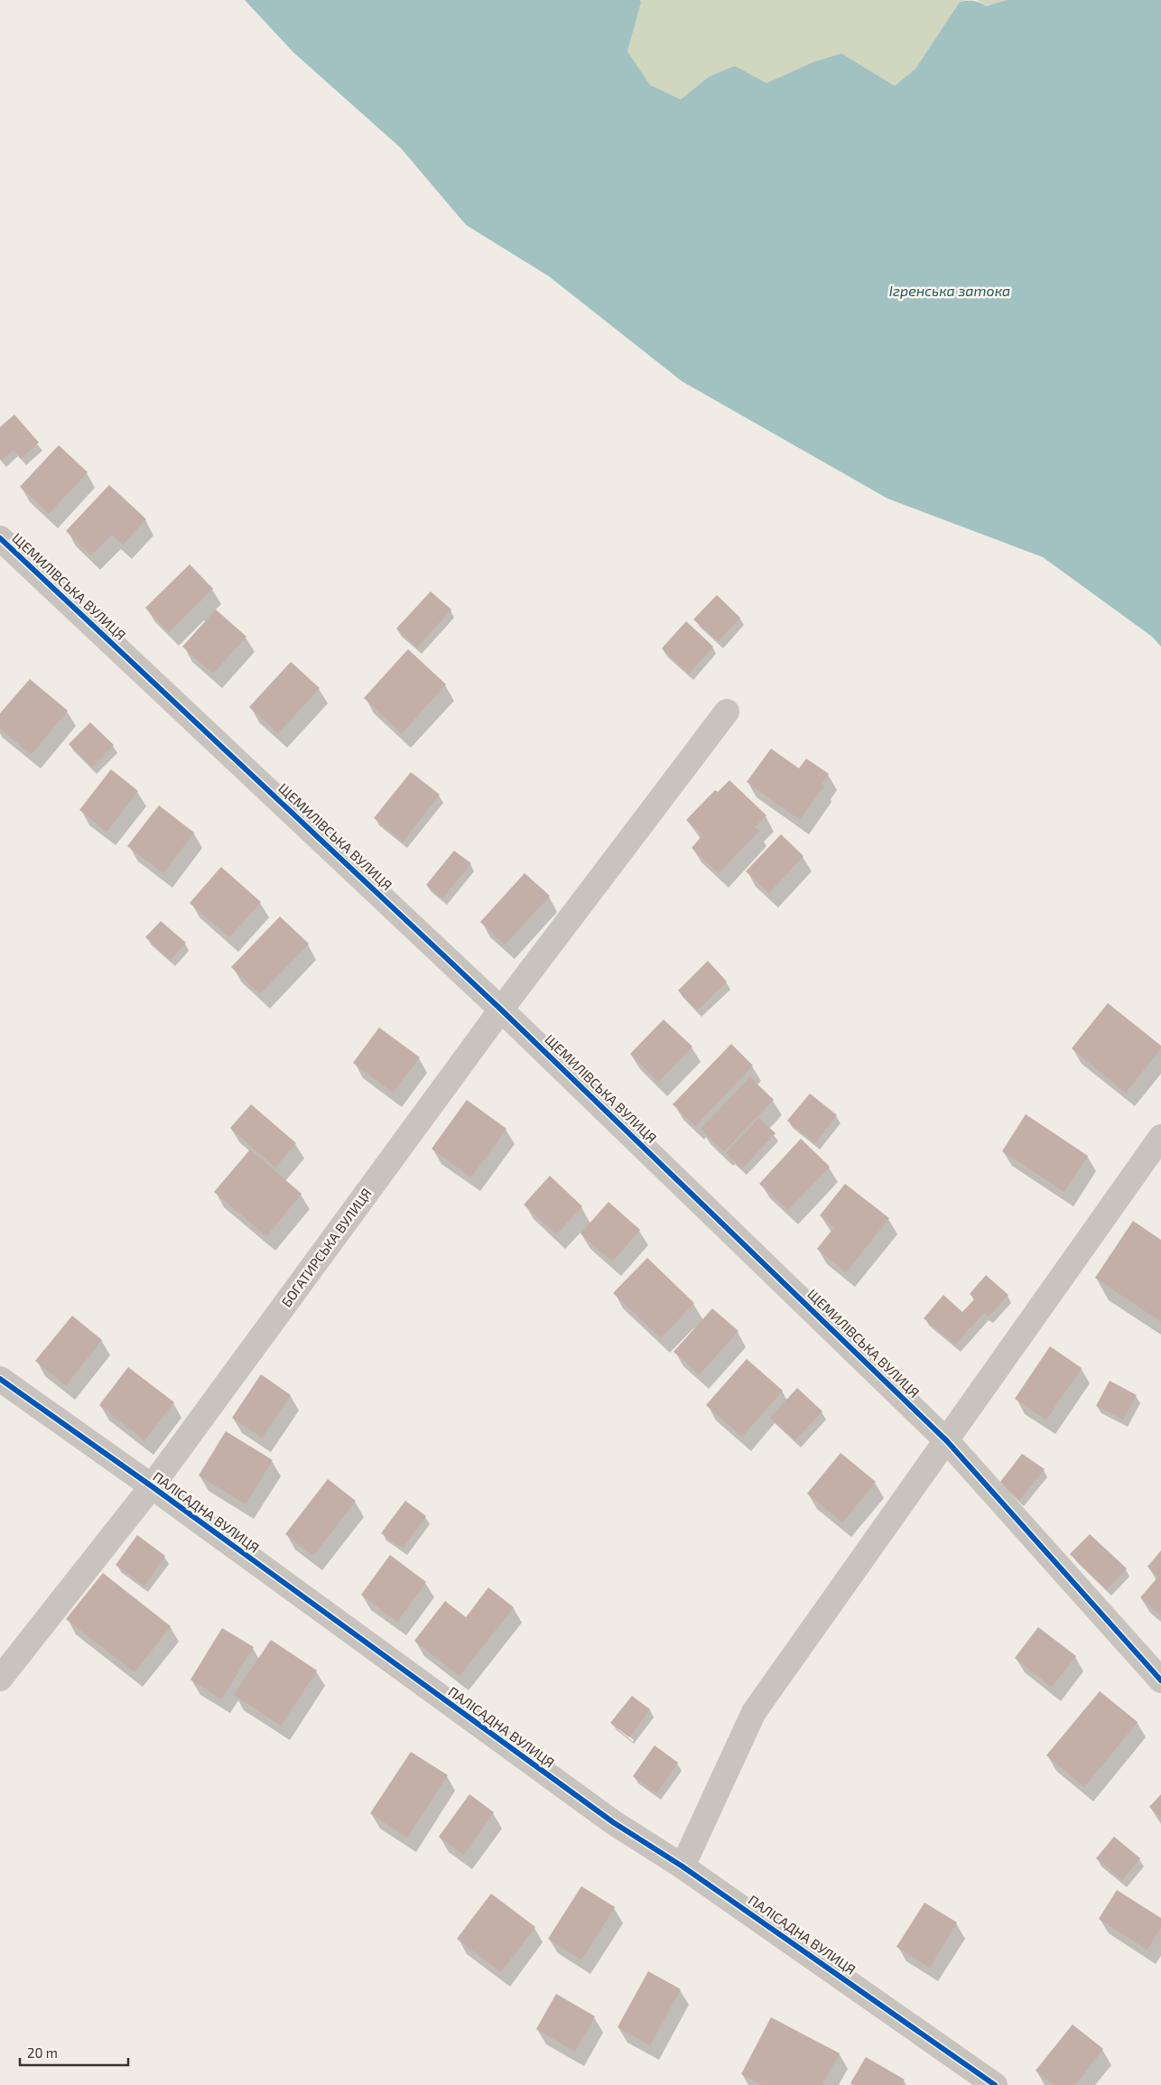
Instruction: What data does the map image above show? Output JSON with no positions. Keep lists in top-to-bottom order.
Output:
{
  "streets": {
    "street": ["ЩЕМИЛІВСЬКА ВУЛИЦЯ", "БОГАТИРСЬКА ВУЛИЦЯ", "ПАЛІСАДНА ВУЛИЦЯ"]
  },
  "crossings": [
    ["ЩЕМИЛІВСЬКА ВУЛИЦЯ", "БОГАТИРСЬКА ВУЛИЦЯ"],
    ["БОГАТИРСЬКА ВУЛИЦЯ", "ПАЛІСАДНА ВУЛИЦЯ"]
  ],
  "water": ["Ігренська затока"],
  "scale_bar": "20 m"
}
